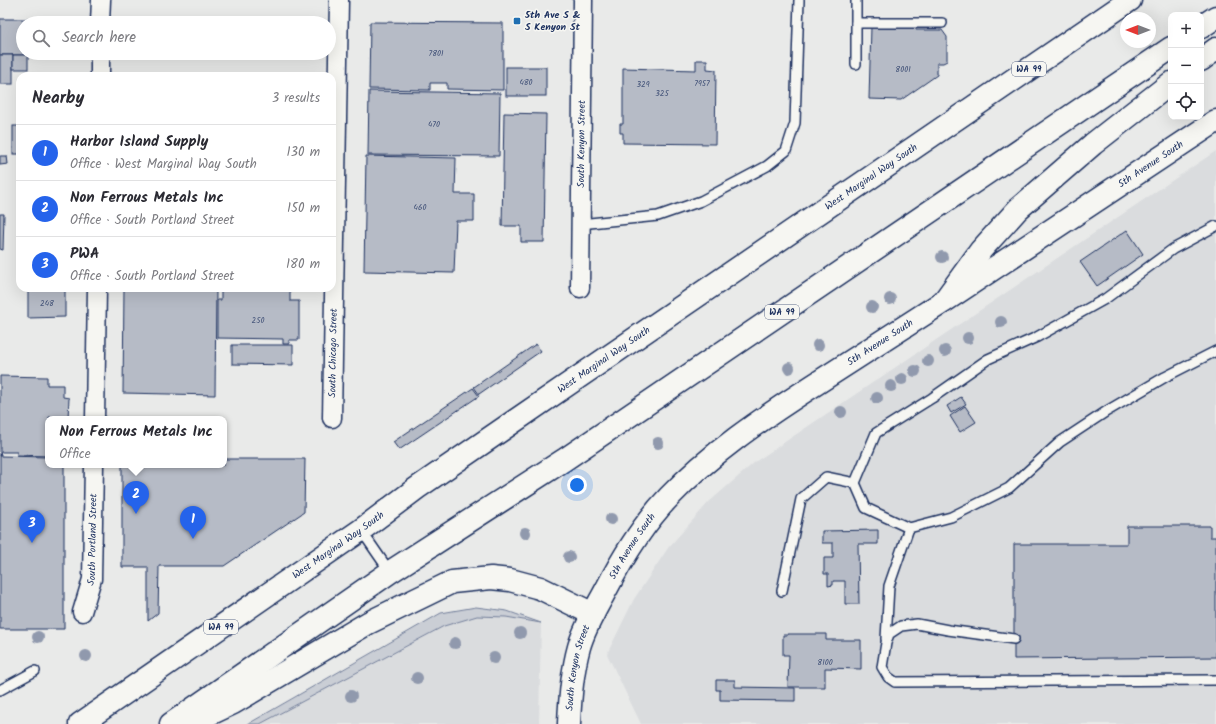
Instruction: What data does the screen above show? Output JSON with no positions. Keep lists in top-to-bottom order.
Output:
{
  "streets": {
    "main road": [
      "WA 99",
      "South Kenyon Street",
      "5th Avenue South",
      "West Marginal Way South"
    ],
    "street": ["South Chicago Street", "South Portland Street"]
  },
  "crossings": [
    ["South Kenyon Street", "5th Avenue South"]
  ],
  "places": {
    "transit": ["5th Ave S & S Kenyon St"]
  },
  "house_numbers": [
    "7801",
    "8001",
    "480",
    "7957",
    "329",
    "325",
    "470",
    "460",
    "248",
    "250",
    "8100"
  ],
  "north": "left",
  "page": {
    "map_buttons": ["+", "−"],
    "search": "Search here",
    "heading": ["Nearby", "3 results"],
    "list": [
      {
        "mark": "1",
        "name": "Harbor Island Supply",
        "note": "Office · West Marginal Way South",
        "value": "130 m"
      },
      {
        "mark": "2",
        "name": "Non Ferrous Metals Inc",
        "note": "Office · South Portland Street",
        "value": "150 m"
      },
      {
        "mark": "3",
        "name": "PWA",
        "note": "Office · South Portland Street",
        "value": "180 m"
      }
    ],
    "popup": ["Non Ferrous Metals Inc", "Office"],
    "pins": ["2", "1", "3"]
  }
}
